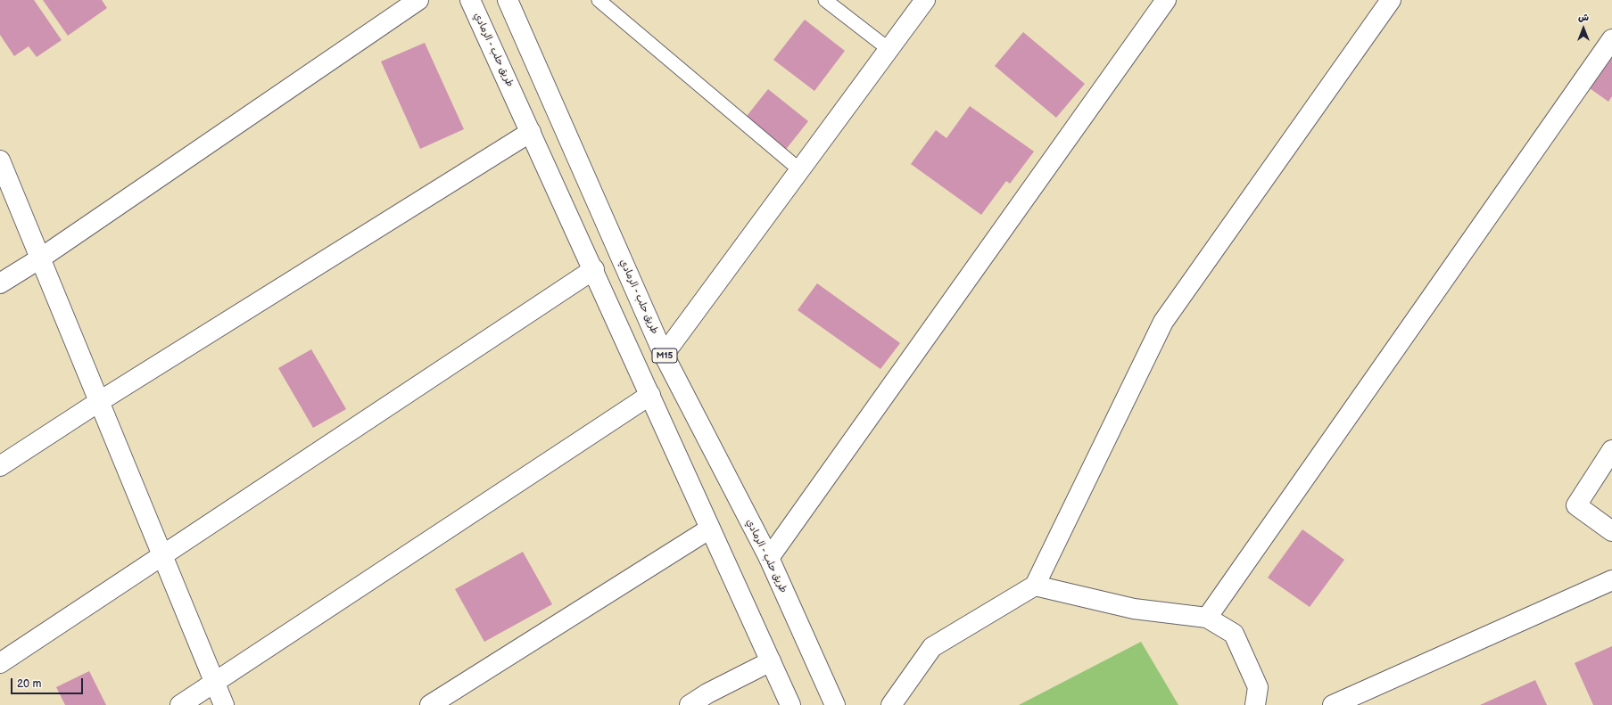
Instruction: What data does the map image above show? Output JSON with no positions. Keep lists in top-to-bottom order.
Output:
{
  "streets": {
    "main road": ["طريق حلب - الرمادي", "M15"]
  },
  "scale_bar": "20 m",
  "north": "top"
}
